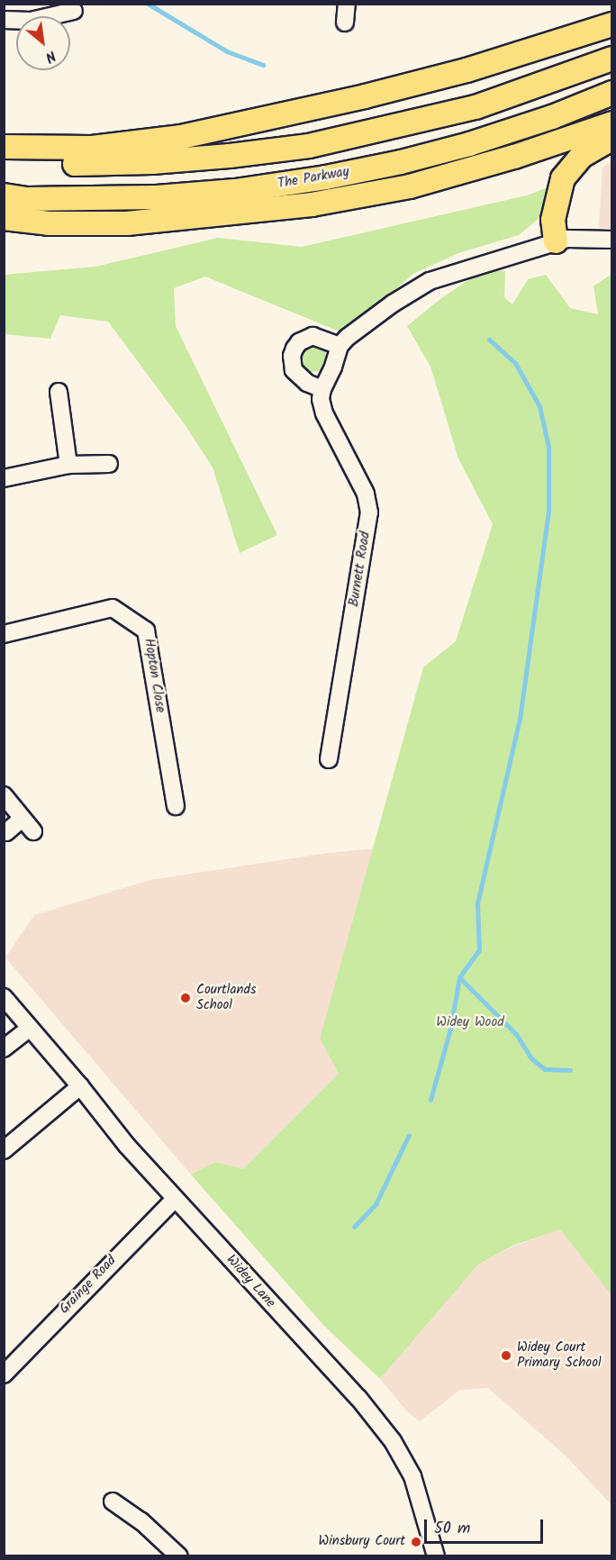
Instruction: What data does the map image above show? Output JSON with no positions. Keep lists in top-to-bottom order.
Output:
{
  "streets": {
    "highway": ["The Parkway"],
    "street": [
      "Burnett Road",
      "Hopton Close",
      "Widey Lane",
      "Grainge Road"
    ]
  },
  "crossings": [
    ["Widey Lane", "Grainge Road"]
  ],
  "parks": ["Widey Wood"],
  "places": ["Courtlands School", "Widey Court Primary School", "Winsbury Court"],
  "scale_bar": "50 m",
  "north": "bottom right"
}
